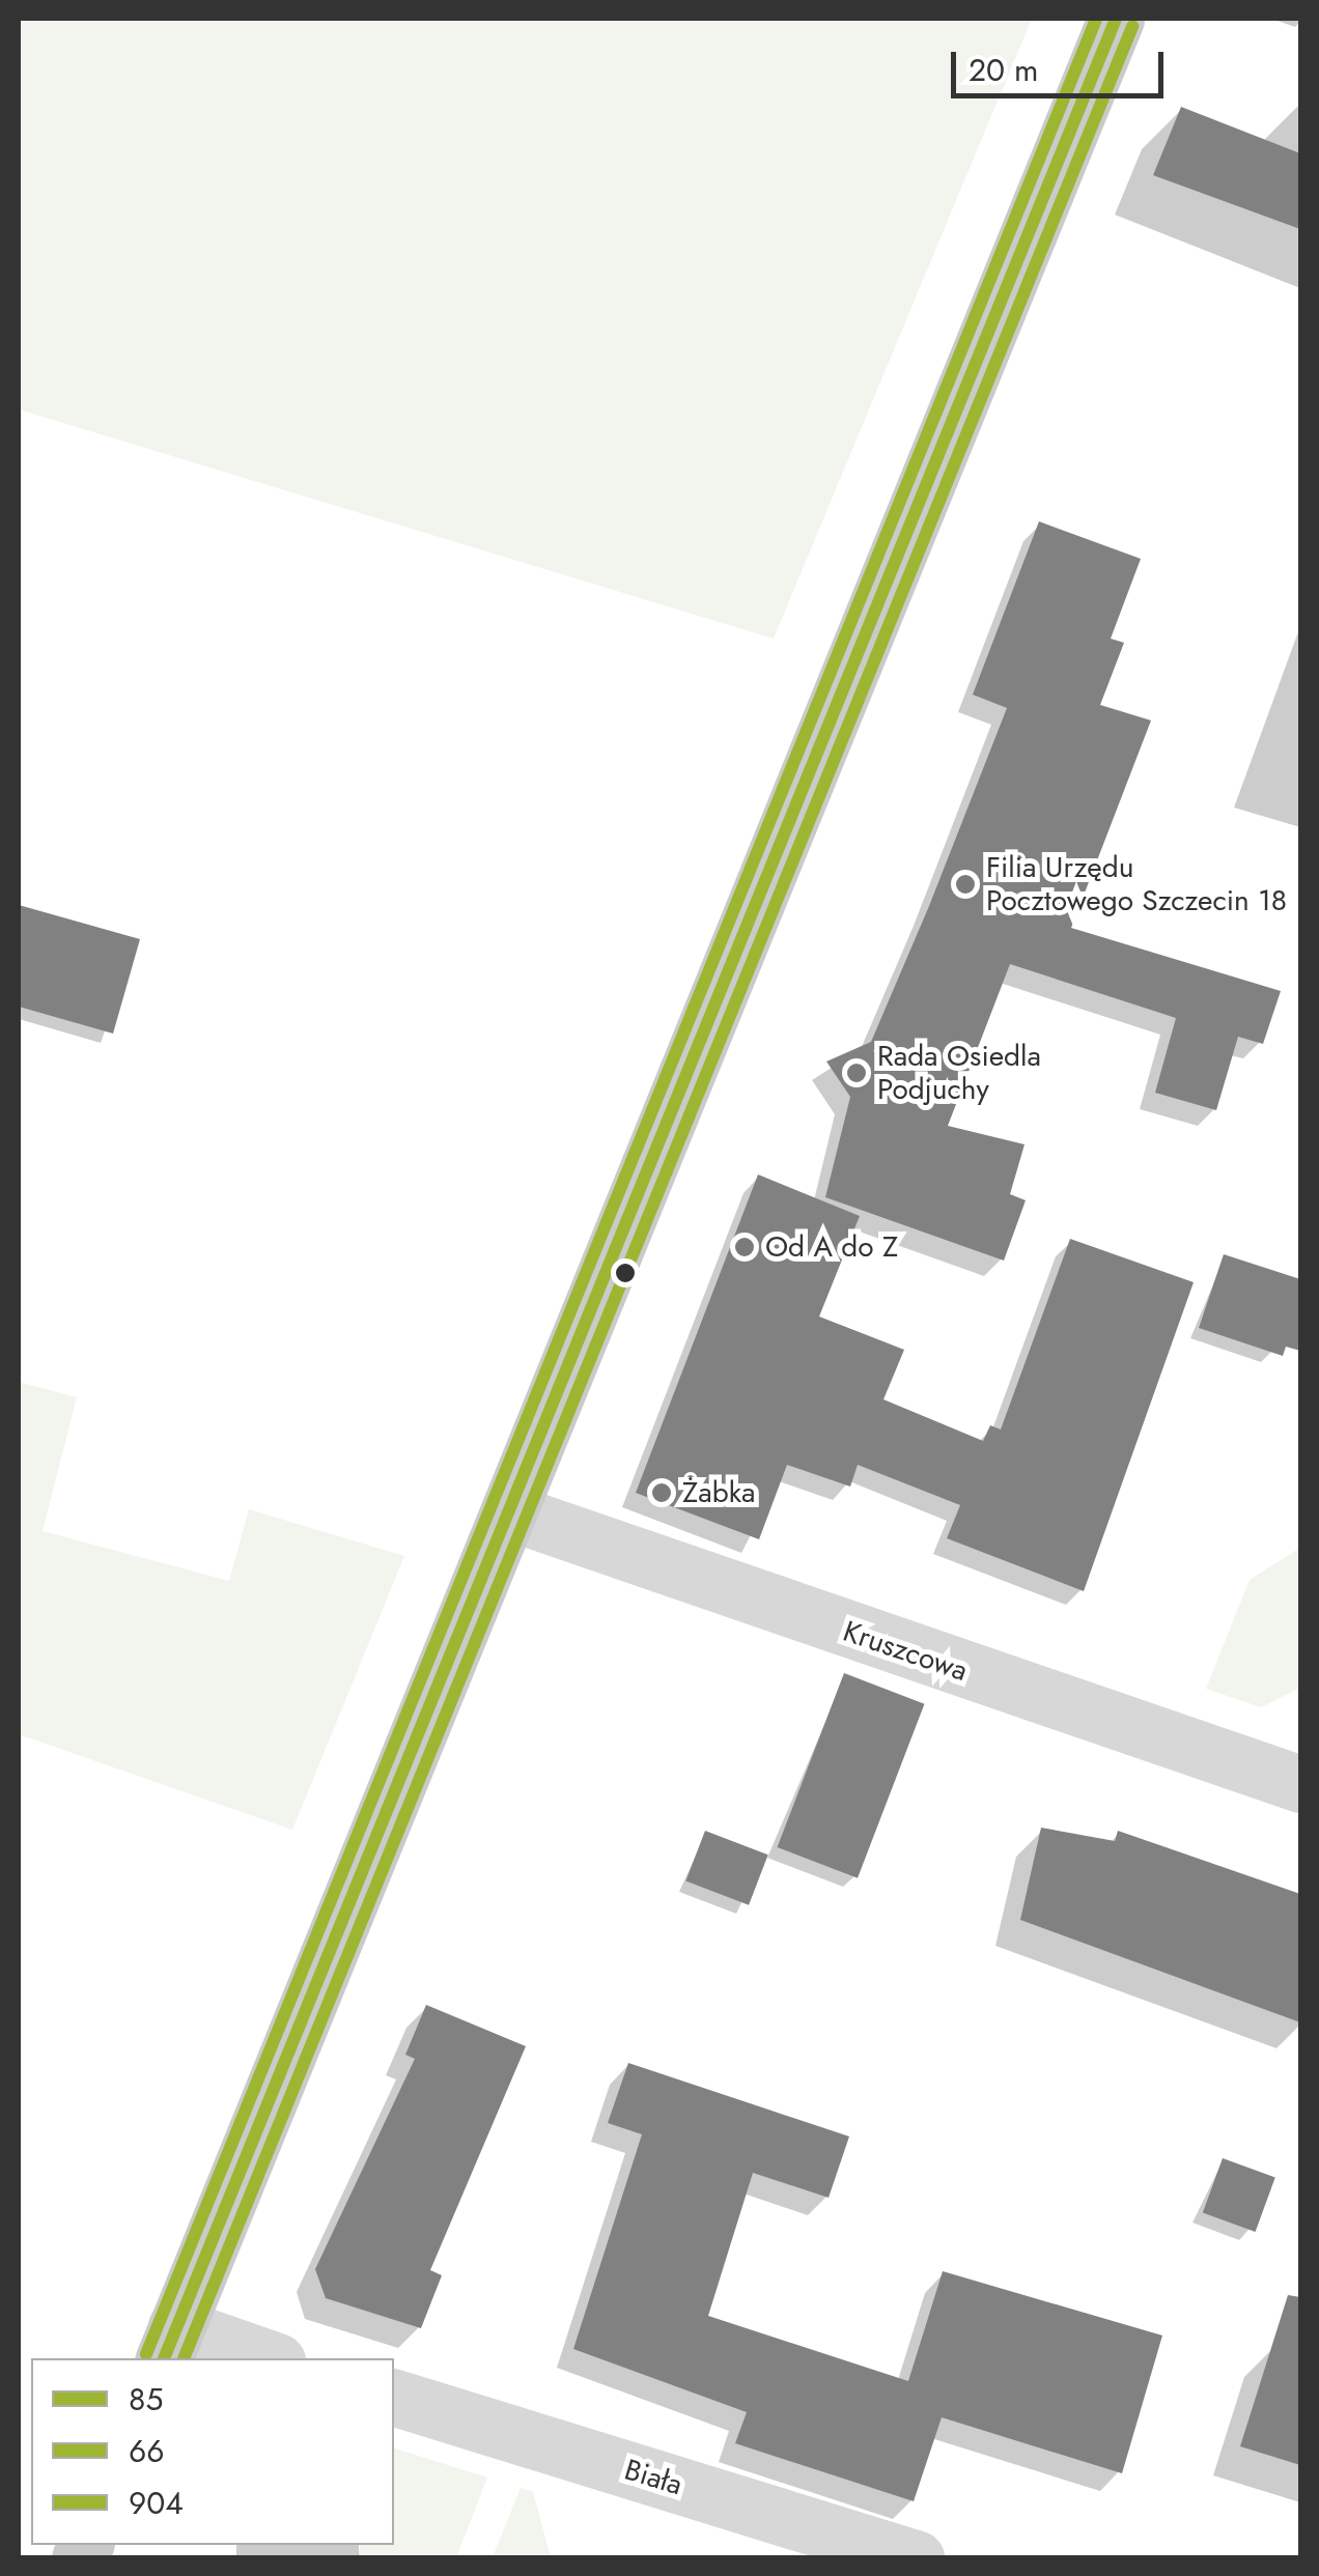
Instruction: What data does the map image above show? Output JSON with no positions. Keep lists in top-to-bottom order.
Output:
{
  "streets": {
    "street": ["Kruszcowa", "Biała"]
  },
  "places": [
    "Filia Urzędu Pocztowego Szczecin 18",
    "Rada Osiedla Podjuchy",
    "Od A do Z",
    "Żabka"
  ],
  "lines": ["transit line 85", "transit line 904", "transit line 66"],
  "legend": ["85", "66", "904"],
  "scale_bar": "20 m"
}
